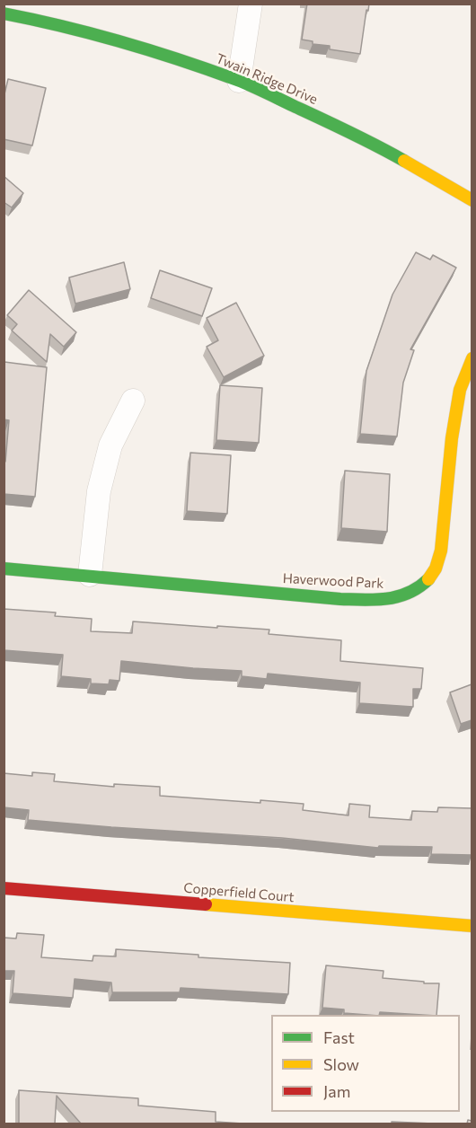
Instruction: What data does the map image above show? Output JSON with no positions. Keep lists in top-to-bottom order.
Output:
{
  "streets": {
    "street": ["Twain Ridge Drive", "Haverwood Park", "Copperfield Court"]
  },
  "legend": ["Fast", "Slow", "Jam"]
}
